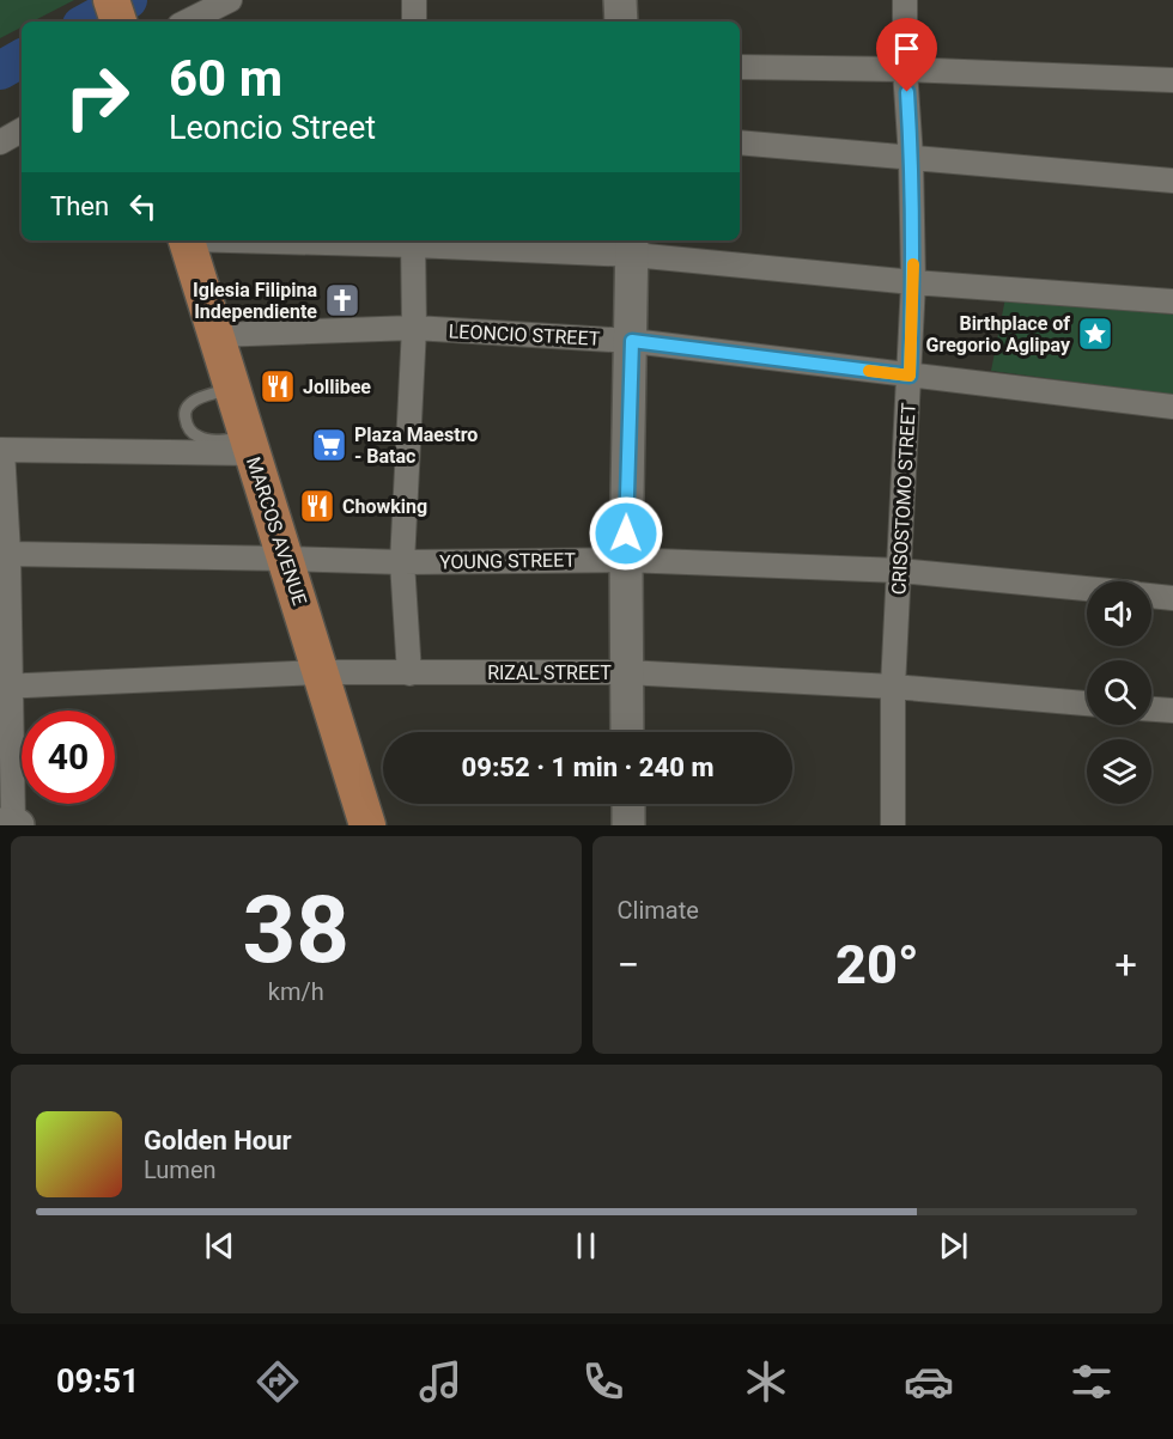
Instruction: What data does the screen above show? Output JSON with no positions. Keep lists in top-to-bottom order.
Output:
{
  "streets": {
    "main road": ["MARCOS AVENUE"],
    "street": [
      "LEONCIO STREET",
      "CRISOSTOMO STREET",
      "YOUNG STREET",
      "RIZAL STREET"
    ]
  },
  "crossings": [
    ["LEONCIO STREET", "CRISOSTOMO STREET"],
    ["LEONCIO STREET", "MARCOS AVENUE"],
    ["CRISOSTOMO STREET", "YOUNG STREET"],
    ["CRISOSTOMO STREET", "RIZAL STREET"],
    ["MARCOS AVENUE", "YOUNG STREET"],
    ["MARCOS AVENUE", "RIZAL STREET"]
  ],
  "places": {
    "church": ["Iglesia Filipina Independiente"],
    "place": ["Birthplace of Gregorio Aglipay"],
    "restaurant": ["Jollibee", "Chowking"],
    "supermarket": ["Plaza Maestro - Batac"]
  },
  "page": {
    "turn": ["60 m", "Leoncio Street"],
    "then": "Then",
    "limit": "40",
    "trip": "09:52 · 1 min · 240 m",
    "tile": [
      ["38", "km/h"],
      "Climate"
    ],
    "heat": ["−", "20°", "+"],
    "song": ["Golden Hour", "Lumen"],
    "tabs": "09:51"
  }
}
